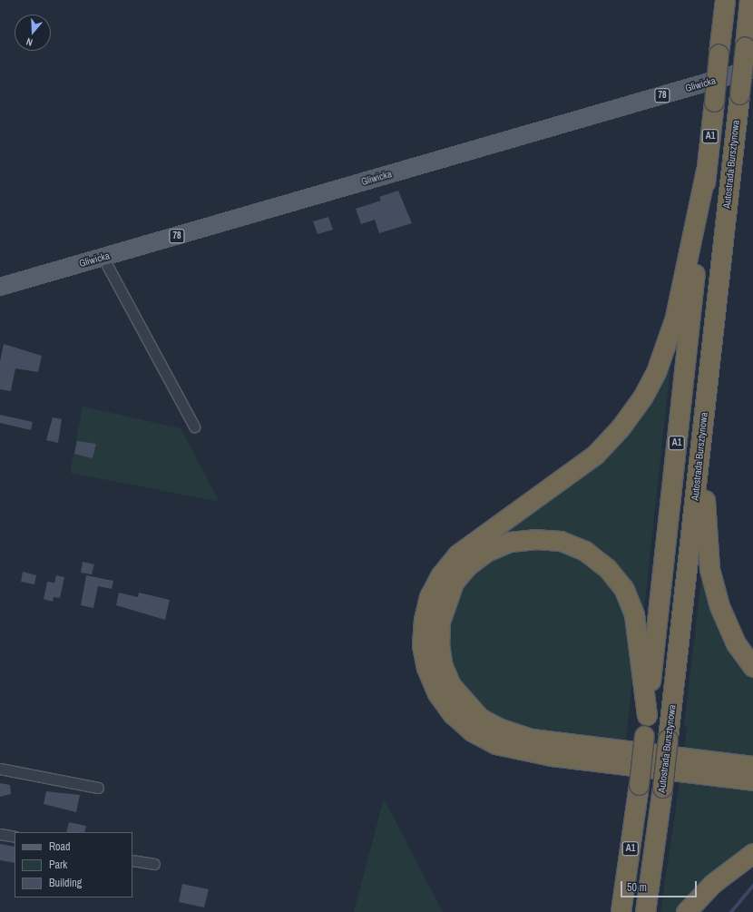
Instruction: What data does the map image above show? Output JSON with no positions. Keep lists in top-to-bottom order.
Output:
{
  "streets": {
    "highway": ["A1", "Autostrada Bursztynowa"],
    "main road": ["Gliwicka", "78"]
  },
  "legend": ["Road", "Park", "Building"],
  "scale_bar": "50 m",
  "north": "bottom"
}
